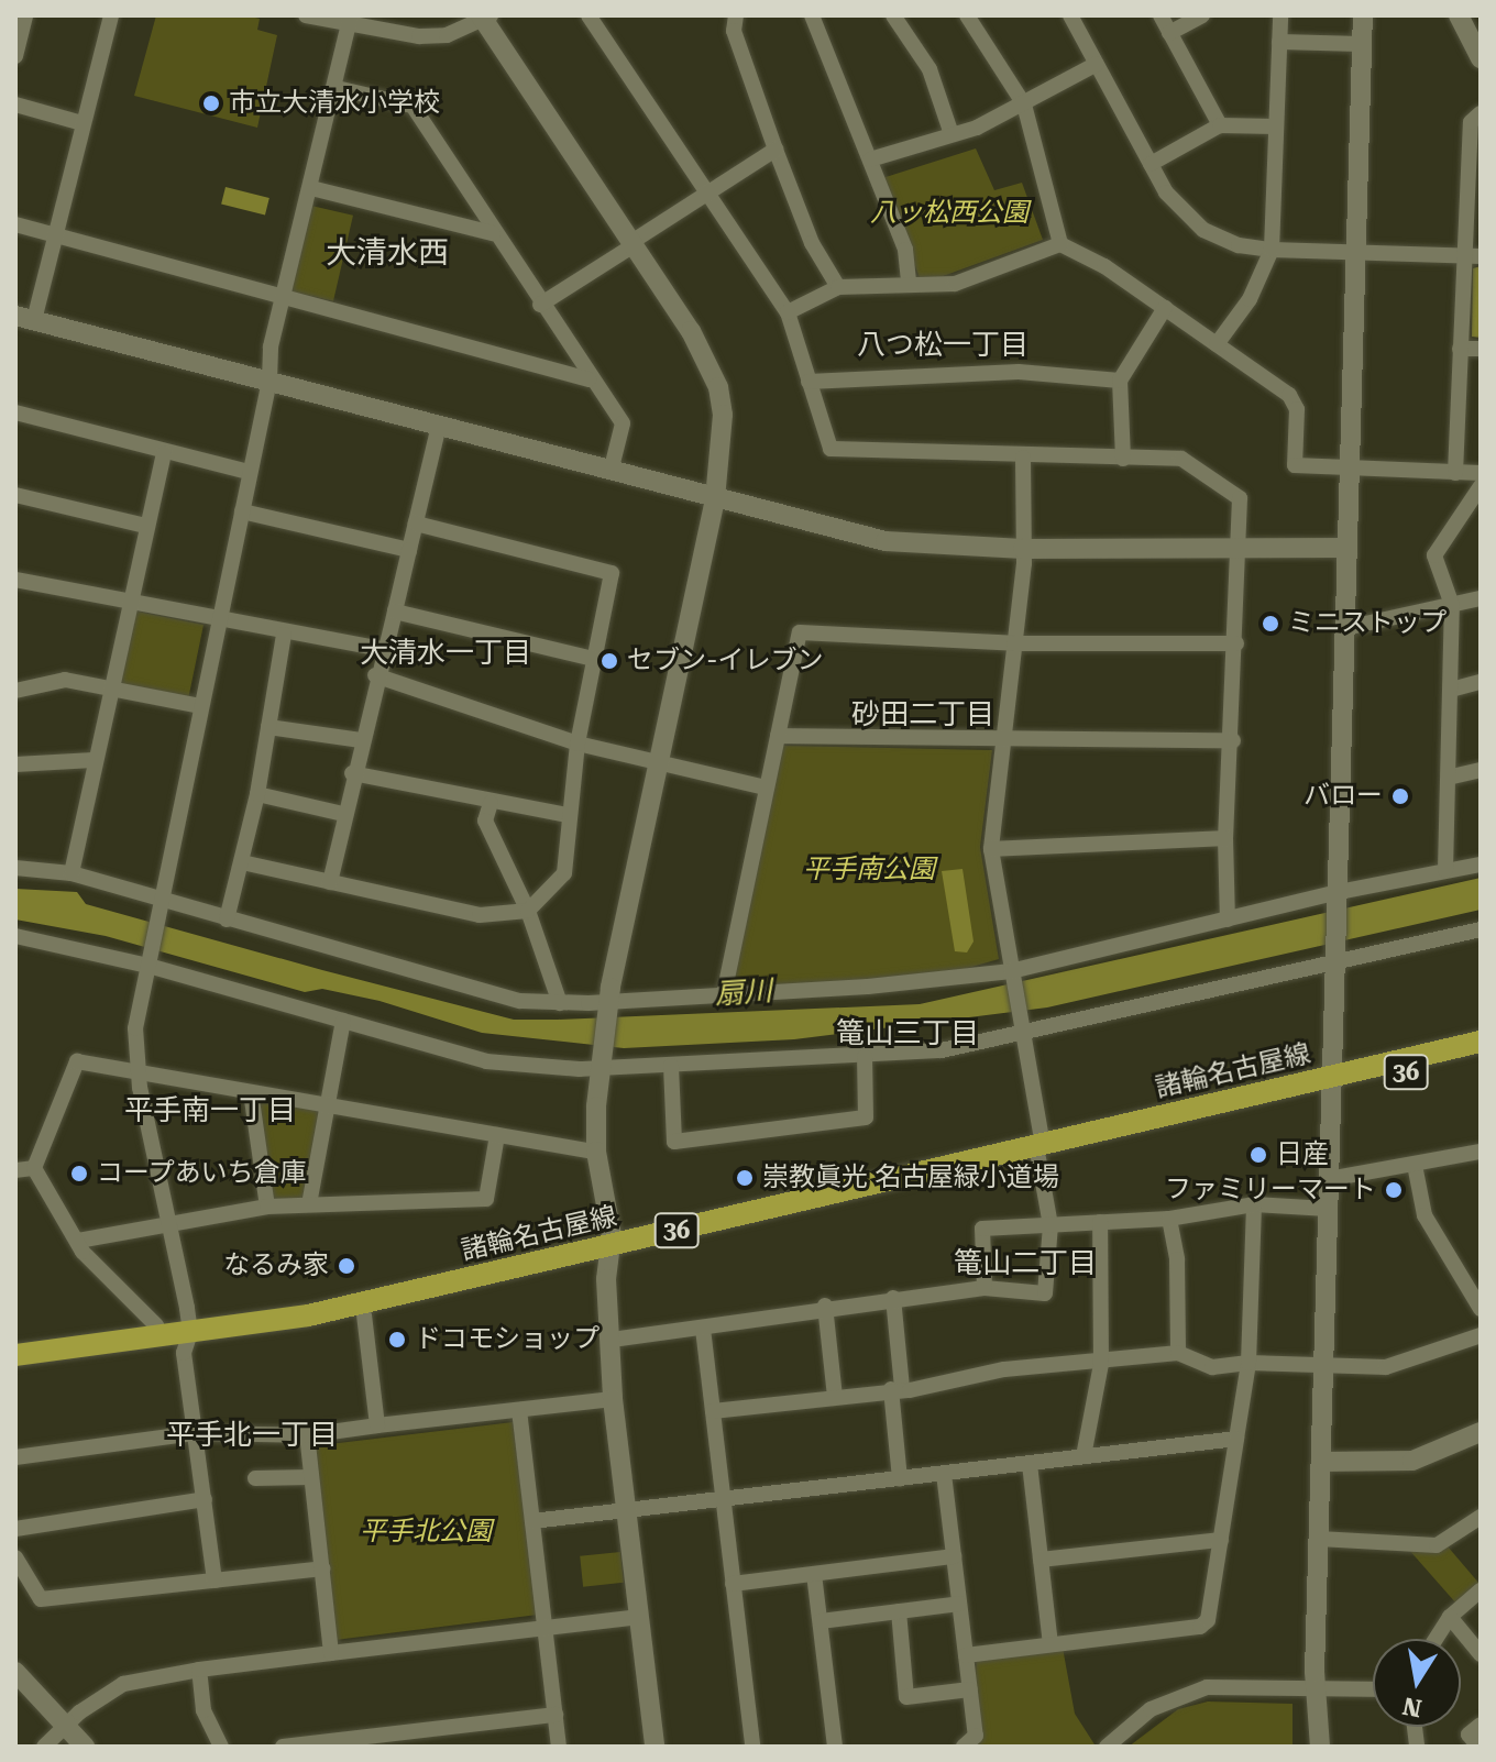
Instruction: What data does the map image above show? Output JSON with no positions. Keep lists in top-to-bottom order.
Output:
{
  "streets": {
    "main road": ["諸輪名古屋線", "36"]
  },
  "districts": [
    "大清水西",
    "八つ松一丁目",
    "大清水一丁目",
    "砂田二丁目",
    "篭山三丁目",
    "平手南一丁目",
    "篭山二丁目",
    "平手北一丁目"
  ],
  "water": ["扇川"],
  "parks": ["八ッ松西公園", "平手南公園", "平手北公園"],
  "places": [
    "市立大清水小学校",
    "ミニストップ",
    "セブン-イレブン",
    "バロー",
    "日産",
    "コープあいち倉庫",
    "崇教眞光 名古屋緑小道場",
    "ファミリーマート",
    "なるみ家",
    "ドコモショップ"
  ],
  "north": "bottom"
}
